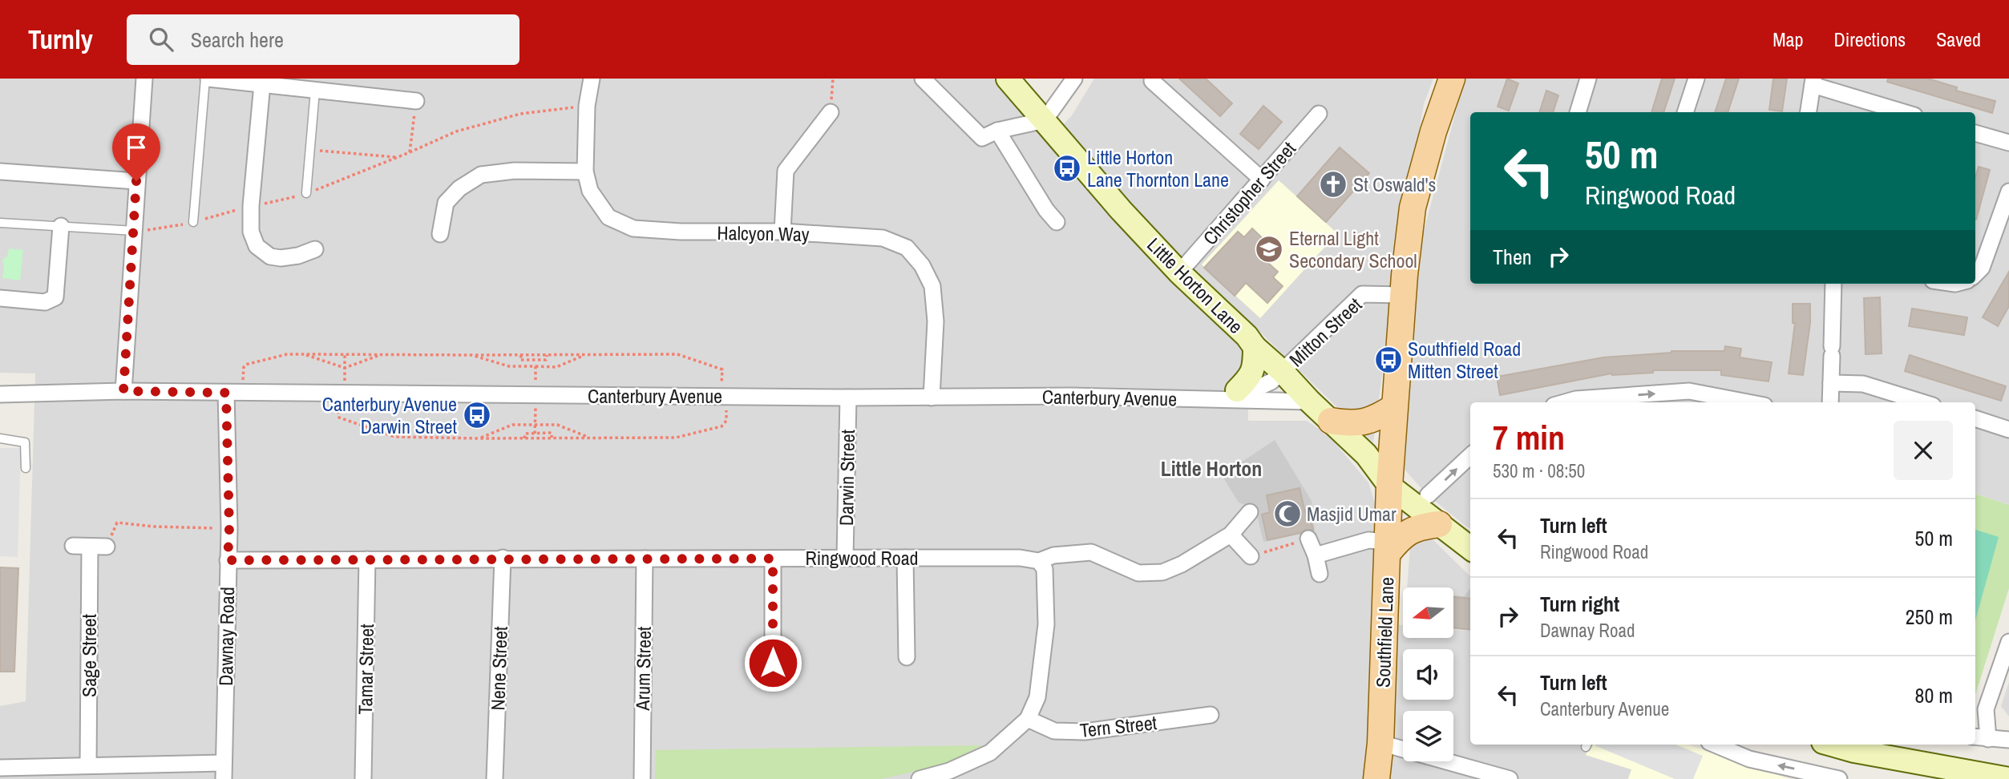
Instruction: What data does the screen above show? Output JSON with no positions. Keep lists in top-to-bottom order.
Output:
{
  "streets": {
    "main road": ["Southfield Lane"],
    "street": [
      "Christopher Street",
      "Halcyon Way",
      "Little Horton Lane",
      "Mitton Street",
      "Canterbury Avenue",
      "Darwin Street",
      "Ringwood Road",
      "Dawnay Road",
      "Sage Street",
      "Nene Street",
      "Arum Street",
      "Tamar Street",
      "Tern Street"
    ]
  },
  "crossings": [
    ["Christopher Street", "Little Horton Lane"],
    ["Halcyon Way", "Canterbury Avenue"],
    ["Little Horton Lane", "Mitton Street"],
    ["Little Horton Lane", "Canterbury Avenue"],
    ["Little Horton Lane", "Southfield Lane"],
    ["Mitton Street", "Canterbury Avenue"],
    ["Mitton Street", "Southfield Lane"],
    ["Canterbury Avenue", "Darwin Street"],
    ["Canterbury Avenue", "Dawnay Road"],
    ["Darwin Street", "Ringwood Road"],
    ["Ringwood Road", "Dawnay Road"],
    ["Ringwood Road", "Nene Street"],
    ["Ringwood Road", "Arum Street"],
    ["Ringwood Road", "Tamar Street"]
  ],
  "districts": ["Little Horton"],
  "places": {
    "bus stop": ["Little Horton Lane Thornton Lane", "Southfield Road Mitten Street", "Canterbury Avenue Darwin Street"],
    "church": ["St Oswald's"],
    "school or university": ["Eternal Light Secondary School"],
    "mosque": ["Masjid Umar"]
  },
  "north": "left",
  "page": {
    "header": "Turnly",
    "search": "Search here",
    "nav": ["Map", "Directions", "Saved"],
    "turn": ["50 m", "Ringwood Road"],
    "then": "Then",
    "heading": ["7 min", "530 m · 08:50"],
    "list": [
      {
        "name": "Turn left",
        "note": "Ringwood Road",
        "value": "50 m"
      },
      {
        "name": "Turn right",
        "note": "Dawnay Road",
        "value": "250 m"
      },
      {
        "name": "Turn left",
        "note": "Canterbury Avenue",
        "value": "80 m"
      }
    ]
  }
}
